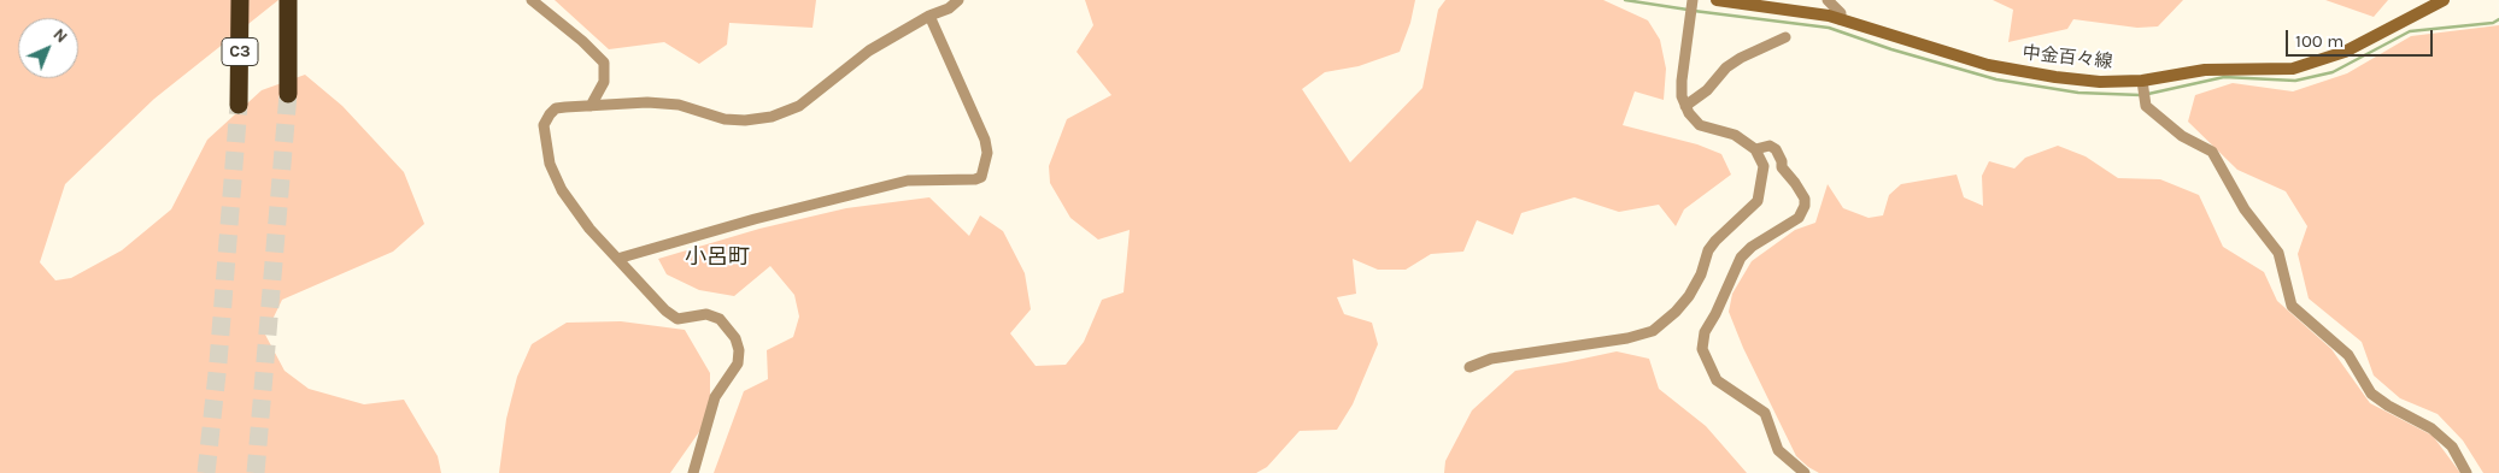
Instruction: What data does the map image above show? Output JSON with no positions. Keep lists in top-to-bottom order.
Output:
{
  "streets": {
    "highway": ["C3"],
    "main road": ["中金百々線"]
  },
  "districts": ["小呂町"],
  "scale_bar": "100 m",
  "north": "top right"
}
